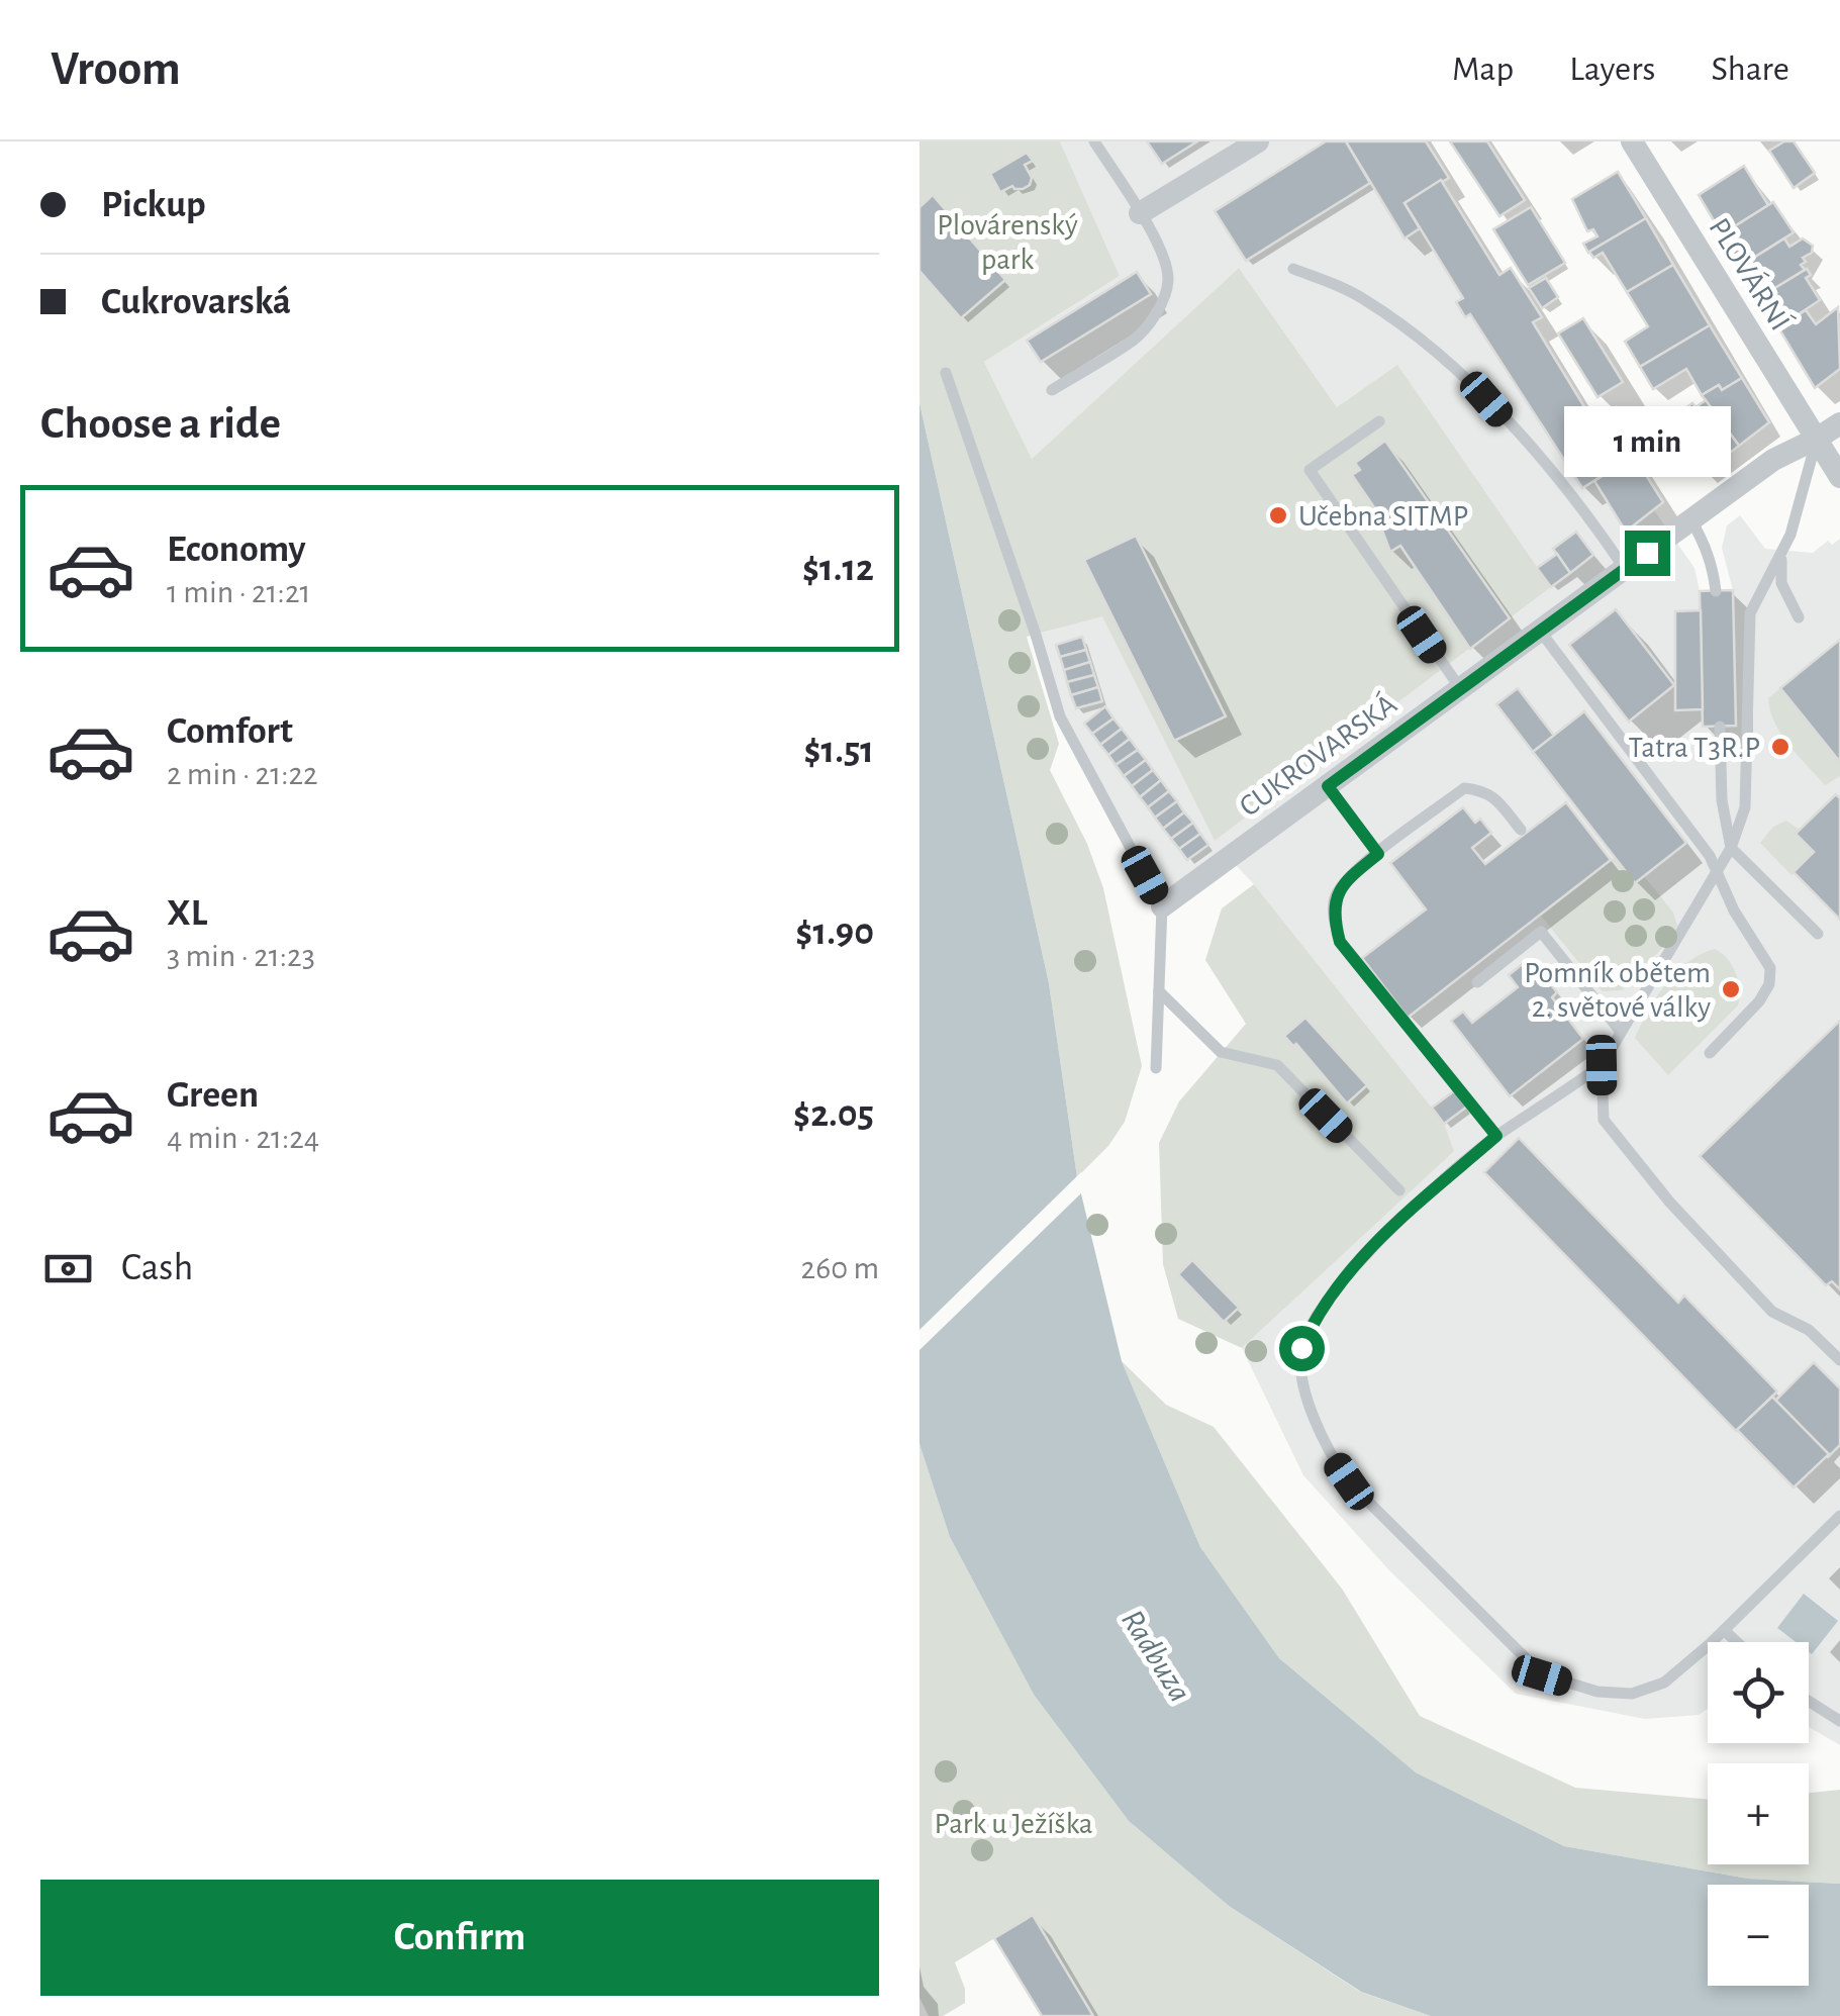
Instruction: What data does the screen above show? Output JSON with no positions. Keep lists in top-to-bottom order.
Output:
{
  "streets": {
    "street": ["PLOVÁRNÍ", "CUKROVARSKÁ"]
  },
  "crossings": [
    ["PLOVÁRNÍ", "CUKROVARSKÁ"]
  ],
  "water": ["Radbuza"],
  "parks": ["Plovárenský park", "Park u Ježíška"],
  "places": ["Učebna SITMP", "Tatra T3R.P", "Pomník obětem 2. světové války"],
  "page": {
    "header": "Vroom",
    "nav": ["Map", "Layers", "Share"],
    "banner": ["Pickup", "Cukrovarská"],
    "heading": "Choose a ride",
    "bubble": "1 min",
    "list": [
      {
        "name": "Economy",
        "note": "1 min · 21:21",
        "value": "$1.12"
      },
      {
        "name": "Comfort",
        "note": "2 min · 21:22",
        "value": "$1.51"
      },
      {
        "name": "XL",
        "note": "3 min · 21:23",
        "value": "$1.90"
      },
      {
        "name": "Green",
        "note": "4 min · 21:24",
        "value": "$2.05"
      }
    ],
    "pay": ["Cash", "260 m"],
    "map_buttons": ["+", "−"],
    "buttons": "Confirm"
  }
}
